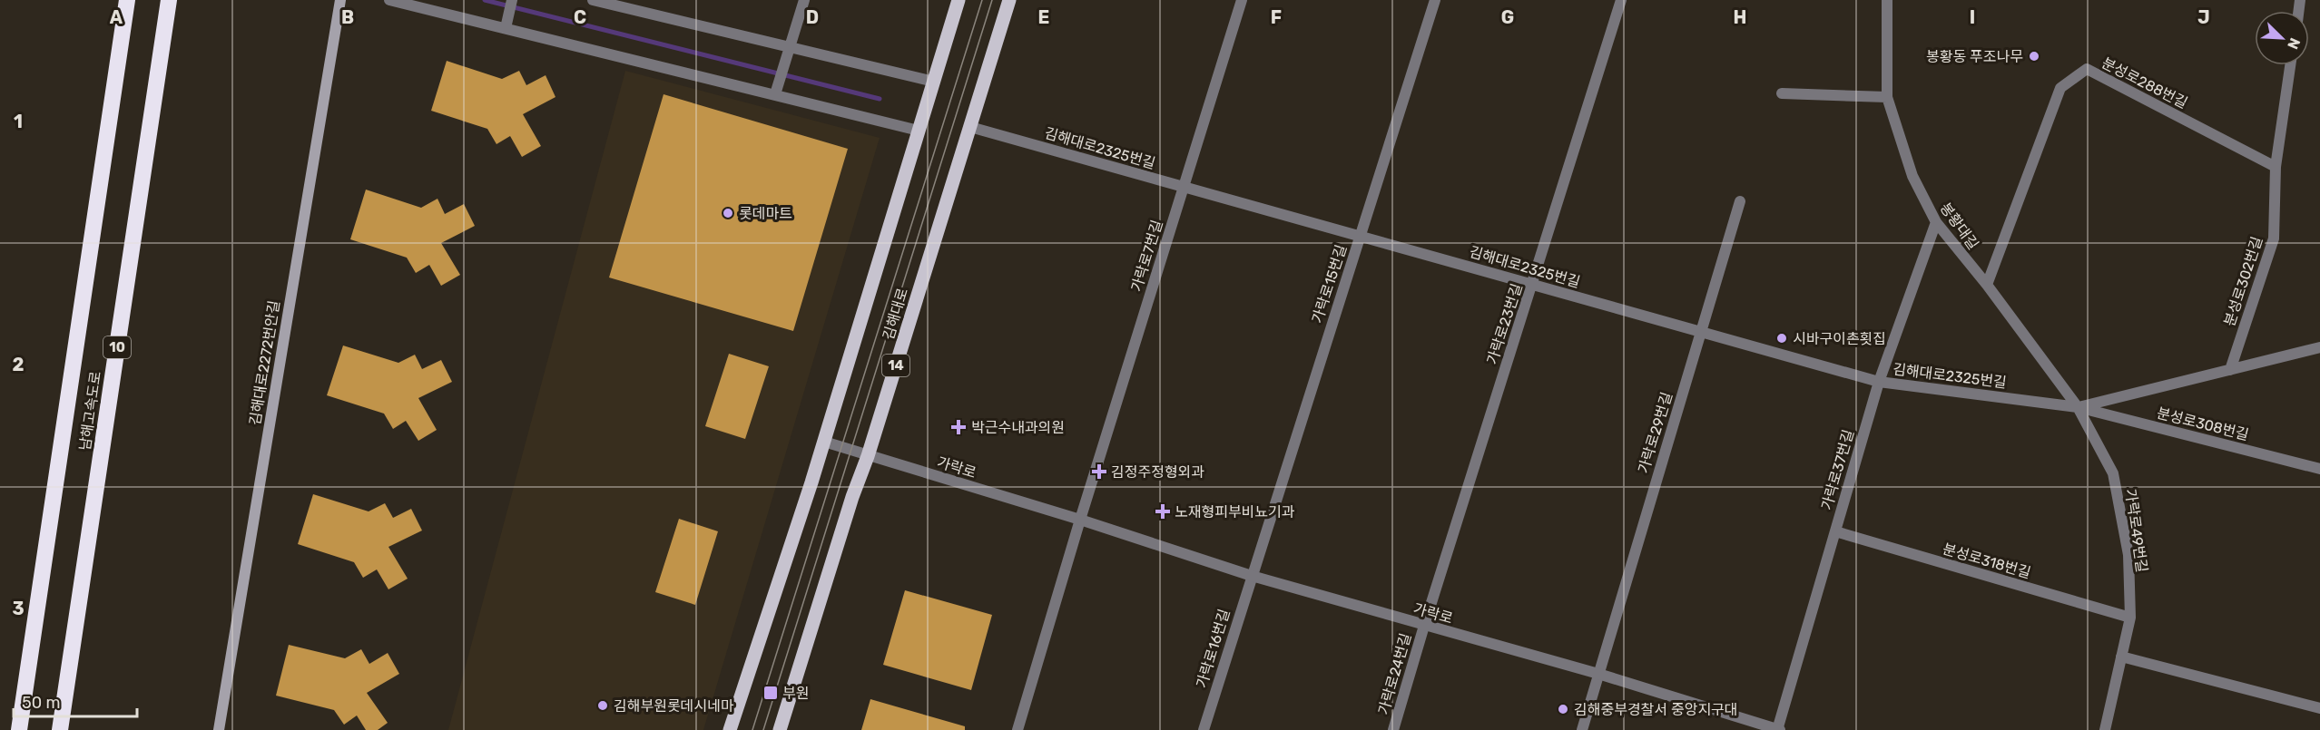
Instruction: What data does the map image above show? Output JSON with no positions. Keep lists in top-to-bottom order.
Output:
{
  "streets": {
    "highway": ["10", "남해고속도로"],
    "main road": ["김해대로", "김해대로2272번안길", "14"],
    "street": [
      "분성로288번길",
      "김해대로2325번길",
      "봉황대길",
      "가락로7번길",
      "분성로302번길",
      "가락로15번길",
      "가락로23번길",
      "분성로308번길",
      "가락로29번길",
      "가락로",
      "가락로37번길",
      "가락로49번길",
      "분성로318번길",
      "가락로16번길",
      "가락로24번길"
    ]
  },
  "crossings": [
    ["분성로288번길", "봉황대길"],
    ["분성로288번길", "분성로302번길"],
    ["김해대로2325번길", "봉황대길"],
    ["김해대로2325번길", "가락로7번길"],
    ["김해대로2325번길", "가락로15번길"],
    ["김해대로2325번길", "김해대로"],
    ["김해대로2325번길", "가락로23번길"],
    ["김해대로2325번길", "분성로308번길"],
    ["김해대로2325번길", "가락로29번길"],
    ["김해대로2325번길", "가락로37번길"],
    ["김해대로2325번길", "가락로49번길"],
    ["봉황대길", "분성로308번길"],
    ["봉황대길", "가락로37번길"],
    ["봉황대길", "가락로49번길"],
    ["가락로7번길", "가락로"],
    ["가락로15번길", "가락로"],
    ["가락로15번길", "가락로16번길"],
    ["김해대로", "가락로"],
    ["가락로23번길", "가락로"],
    ["가락로23번길", "가락로24번길"],
    ["분성로308번길", "가락로49번길"],
    ["가락로29번길", "가락로"],
    ["가락로", "가락로37번길"],
    ["가락로", "가락로16번길"],
    ["가락로", "가락로24번길"],
    ["가락로37번길", "분성로318번길"],
    ["가락로49번길", "분성로318번길"]
  ],
  "places": {
    "other": [
      "봉황동 푸조나무",
      "롯데마트",
      "시바구이촌횟집",
      "김해부원롯데시네마",
      "김해중부경찰서 중앙지구대"
    ],
    "health": ["박근수내과의원", "김정주정형외과", "노재형피부비뇨기과"],
    "transit": ["부원"]
  },
  "scale_bar": "50 m",
  "north": "bottom right",
  "grid": {
    "columns": [
      "A",
      "B",
      "C",
      "D",
      "E",
      "F",
      "G",
      "H",
      "I",
      "J"
    ],
    "rows": ["1", "2", "3"]
  }
}
